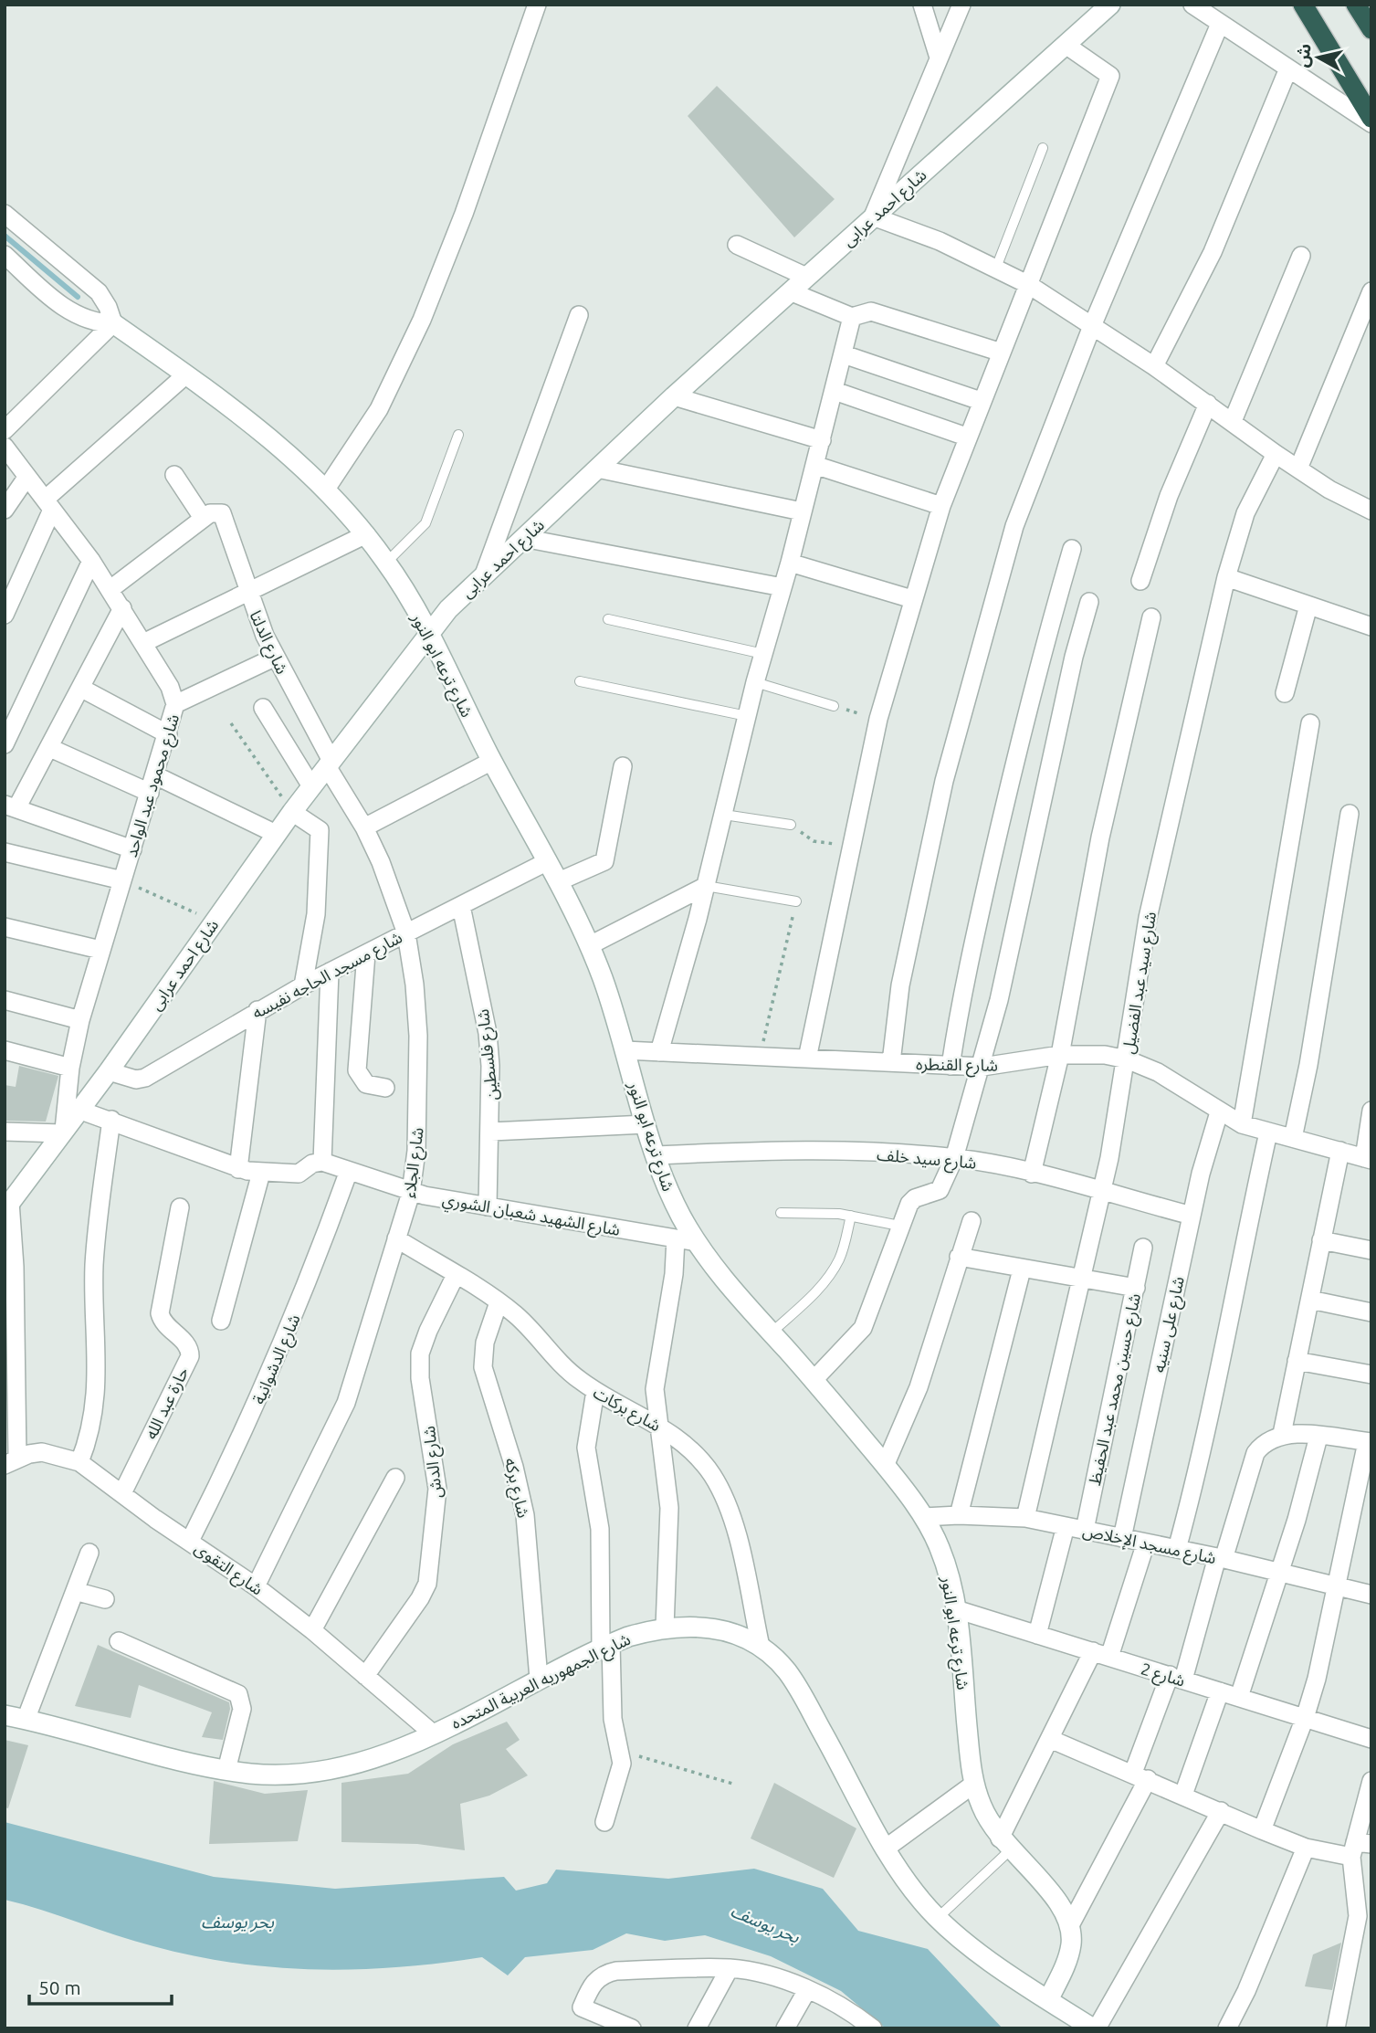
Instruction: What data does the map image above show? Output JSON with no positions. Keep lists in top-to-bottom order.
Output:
{
  "streets": {
    "street": [
      "شارع احمد عرابى",
      "شارع الدلتا",
      "شارع ترعه ابو النور",
      "شارع محمود عبد الواحد",
      "شارع مسجد الحاجه نفيسه",
      "شارع سيد عبد الفضيل",
      "شارع فلسطين",
      "شارع القنطره",
      "شارع سيد خلف",
      "شارع الجلاء",
      "شارع الشهيد شعبان الشوري",
      "شارع على سنيه",
      "شارع الدشوانية",
      "شارع حسين محمد عبد الحفيظ",
      "حارة عبد الله",
      "شارع بركات",
      "شارع الدش",
      "شارع بركه",
      "شارع مسجد الإخلاص",
      "شارع التقوى",
      "شارع 2",
      "شارع الجمهوريه العربية المتحده"
    ]
  },
  "crossings": [
    ["شارع احمد عرابى", "شارع الدلتا"],
    ["شارع احمد عرابى", "شارع ترعه ابو النور"],
    ["شارع احمد عرابى", "شارع محمود عبد الواحد"],
    ["شارع احمد عرابى", "شارع مسجد الحاجه نفيسه"],
    ["شارع احمد عرابى", "شارع الجلاء"],
    ["شارع الدلتا", "شارع الجلاء"],
    ["شارع ترعه ابو النور", "شارع مسجد الحاجه نفيسه"],
    ["شارع ترعه ابو النور", "شارع القنطره"],
    ["شارع ترعه ابو النور", "شارع سيد خلف"],
    ["شارع ترعه ابو النور", "شارع الشهيد شعبان الشوري"],
    ["شارع ترعه ابو النور", "شارع مسجد الإخلاص"],
    ["شارع ترعه ابو النور", "شارع 2"],
    ["شارع مسجد الحاجه نفيسه", "شارع فلسطين"],
    ["شارع مسجد الحاجه نفيسه", "شارع الجلاء"],
    ["شارع سيد عبد الفضيل", "شارع القنطره"],
    ["شارع سيد عبد الفضيل", "شارع سيد خلف"],
    ["شارع سيد عبد الفضيل", "شارع مسجد الإخلاص"],
    ["شارع فلسطين", "شارع الشهيد شعبان الشوري"],
    ["شارع القنطره", "شارع على سنيه"],
    ["شارع سيد خلف", "شارع على سنيه"],
    ["شارع الجلاء", "شارع الشهيد شعبان الشوري"],
    ["شارع الجلاء", "شارع بركات"],
    ["شارع الجلاء", "شارع التقوى"],
    ["شارع الشهيد شعبان الشوري", "شارع الدشوانية"],
    ["شارع على سنيه", "شارع مسجد الإخلاص"],
    ["شارع الدشوانية", "شارع التقوى"],
    ["شارع حسين محمد عبد الحفيظ", "شارع مسجد الإخلاص"],
    ["حارة عبد الله", "شارع التقوى"],
    ["شارع بركات", "شارع الدش"],
    ["شارع بركات", "شارع بركه"],
    ["شارع بركات", "شارع الجمهوريه العربية المتحده"],
    ["شارع الدش", "شارع التقوى"],
    ["شارع بركه", "شارع الجمهوريه العربية المتحده"],
    ["شارع التقوى", "شارع الجمهوريه العربية المتحده"]
  ],
  "water": ["بحر يوسف"],
  "scale_bar": "50 m",
  "north": "left"
}
